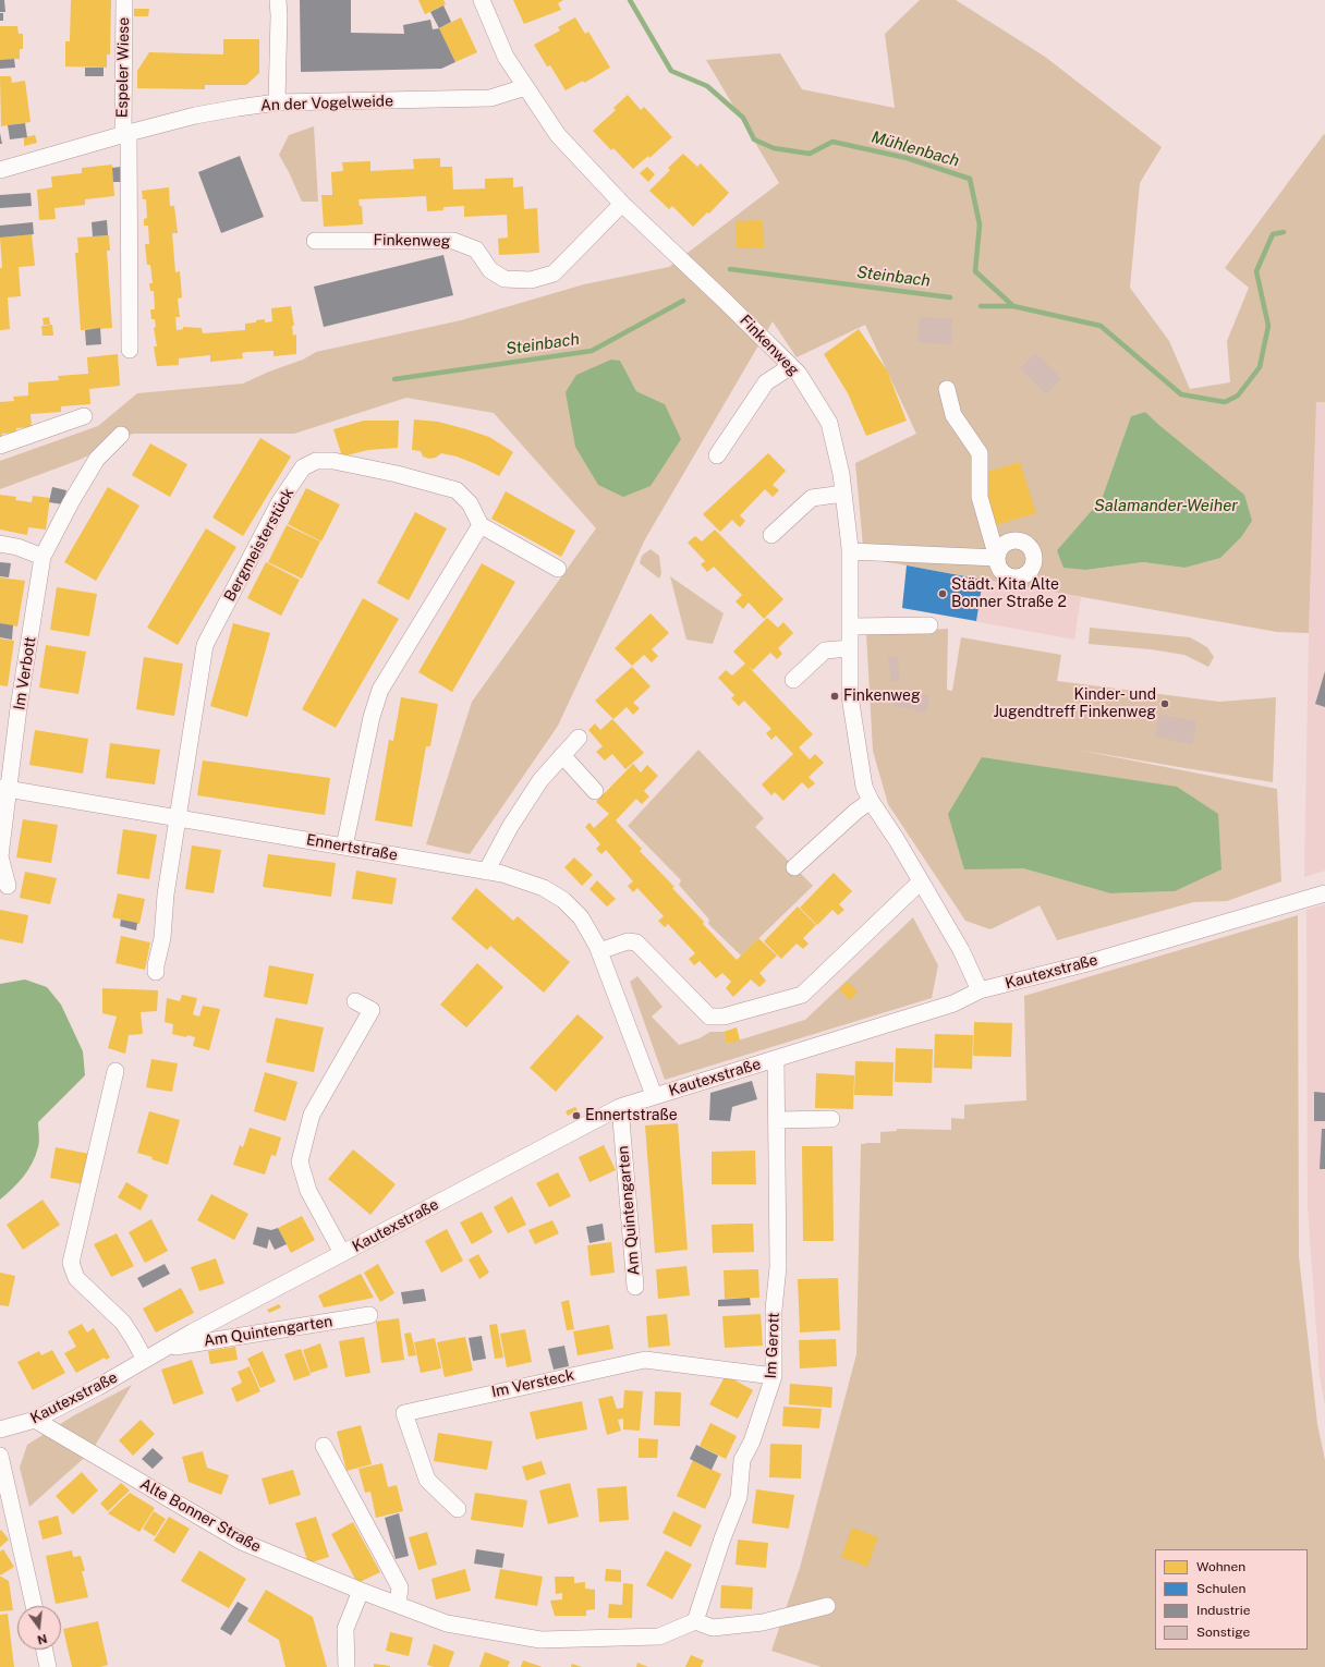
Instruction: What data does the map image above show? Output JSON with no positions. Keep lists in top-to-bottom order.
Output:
{
  "streets": {
    "street": [
      "Espeler Wiese",
      "An der Vogelweide",
      "Finkenweg",
      "Bergmeisterstück",
      "Im Verbott",
      "Ennertstraße",
      "Kautexstraße",
      "Am Quintengarten",
      "Im Gerott",
      "Im Versteck",
      "Alte Bonner Straße"
    ]
  },
  "crossings": [
    ["Espeler Wiese", "An der Vogelweide"],
    ["An der Vogelweide", "Finkenweg"],
    ["Finkenweg", "Kautexstraße"],
    ["Bergmeisterstück", "Ennertstraße"],
    ["Im Verbott", "Ennertstraße"],
    ["Ennertstraße", "Kautexstraße"],
    ["Kautexstraße", "Am Quintengarten"],
    ["Kautexstraße", "Im Gerott"],
    ["Kautexstraße", "Alte Bonner Straße"],
    ["Im Gerott", "Im Versteck"],
    ["Im Gerott", "Alte Bonner Straße"]
  ],
  "water": ["Mühlenbach", "Steinbach", "Salamander-Weiher"],
  "places": [
    "Städt. Kita Alte Bonner Straße 2",
    "Finkenweg",
    "Kinder- und Jugendtreff Finkenweg",
    "Ennertstraße"
  ],
  "legend": [
    "Wohnen",
    "Schulen",
    "Industrie",
    "Sonstige"
  ],
  "north": "bottom"
}
